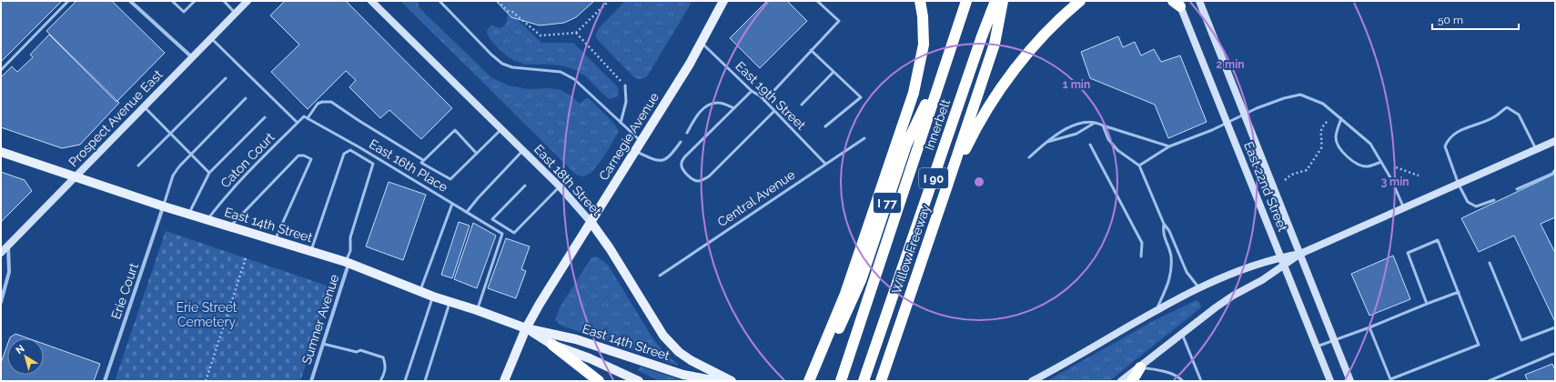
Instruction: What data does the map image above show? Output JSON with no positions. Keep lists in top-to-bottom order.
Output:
{
  "streets": {
    "highway": [
      "Innerbelt",
      "I 90",
      "I 77",
      "Willow Freeway"
    ],
    "main road": ["Carnegie Avenue", "East 18th Street", "East 14th Street"],
    "street": [
      "Prospect Avenue East",
      "East 22nd Street",
      "Erie Court",
      "Sumner Avenue"
    ],
    "lane": [
      "East 19th Street",
      "Caton Court",
      "East 16th Place",
      "Central Avenue"
    ]
  },
  "crossings": [
    ["East 19th Street", "Carnegie Avenue"],
    ["East 19th Street", "Central Avenue"],
    ["Prospect Avenue East", "East 14th Street"],
    ["Innerbelt", "I 77"],
    ["Carnegie Avenue", "East 18th Street"],
    ["Carnegie Avenue", "East 14th Street"],
    ["Caton Court", "East 16th Place"],
    ["Caton Court", "East 14th Street"],
    ["East 16th Place", "East 14th Street"],
    ["East 14th Street", "Erie Court"],
    ["East 14th Street", "Sumner Avenue"]
  ],
  "parks": ["Erie Street Cemetery"],
  "scale_bar": "50 m",
  "north": "top left",
  "rings": ["2 min", "1 min", "3 min"]
}
